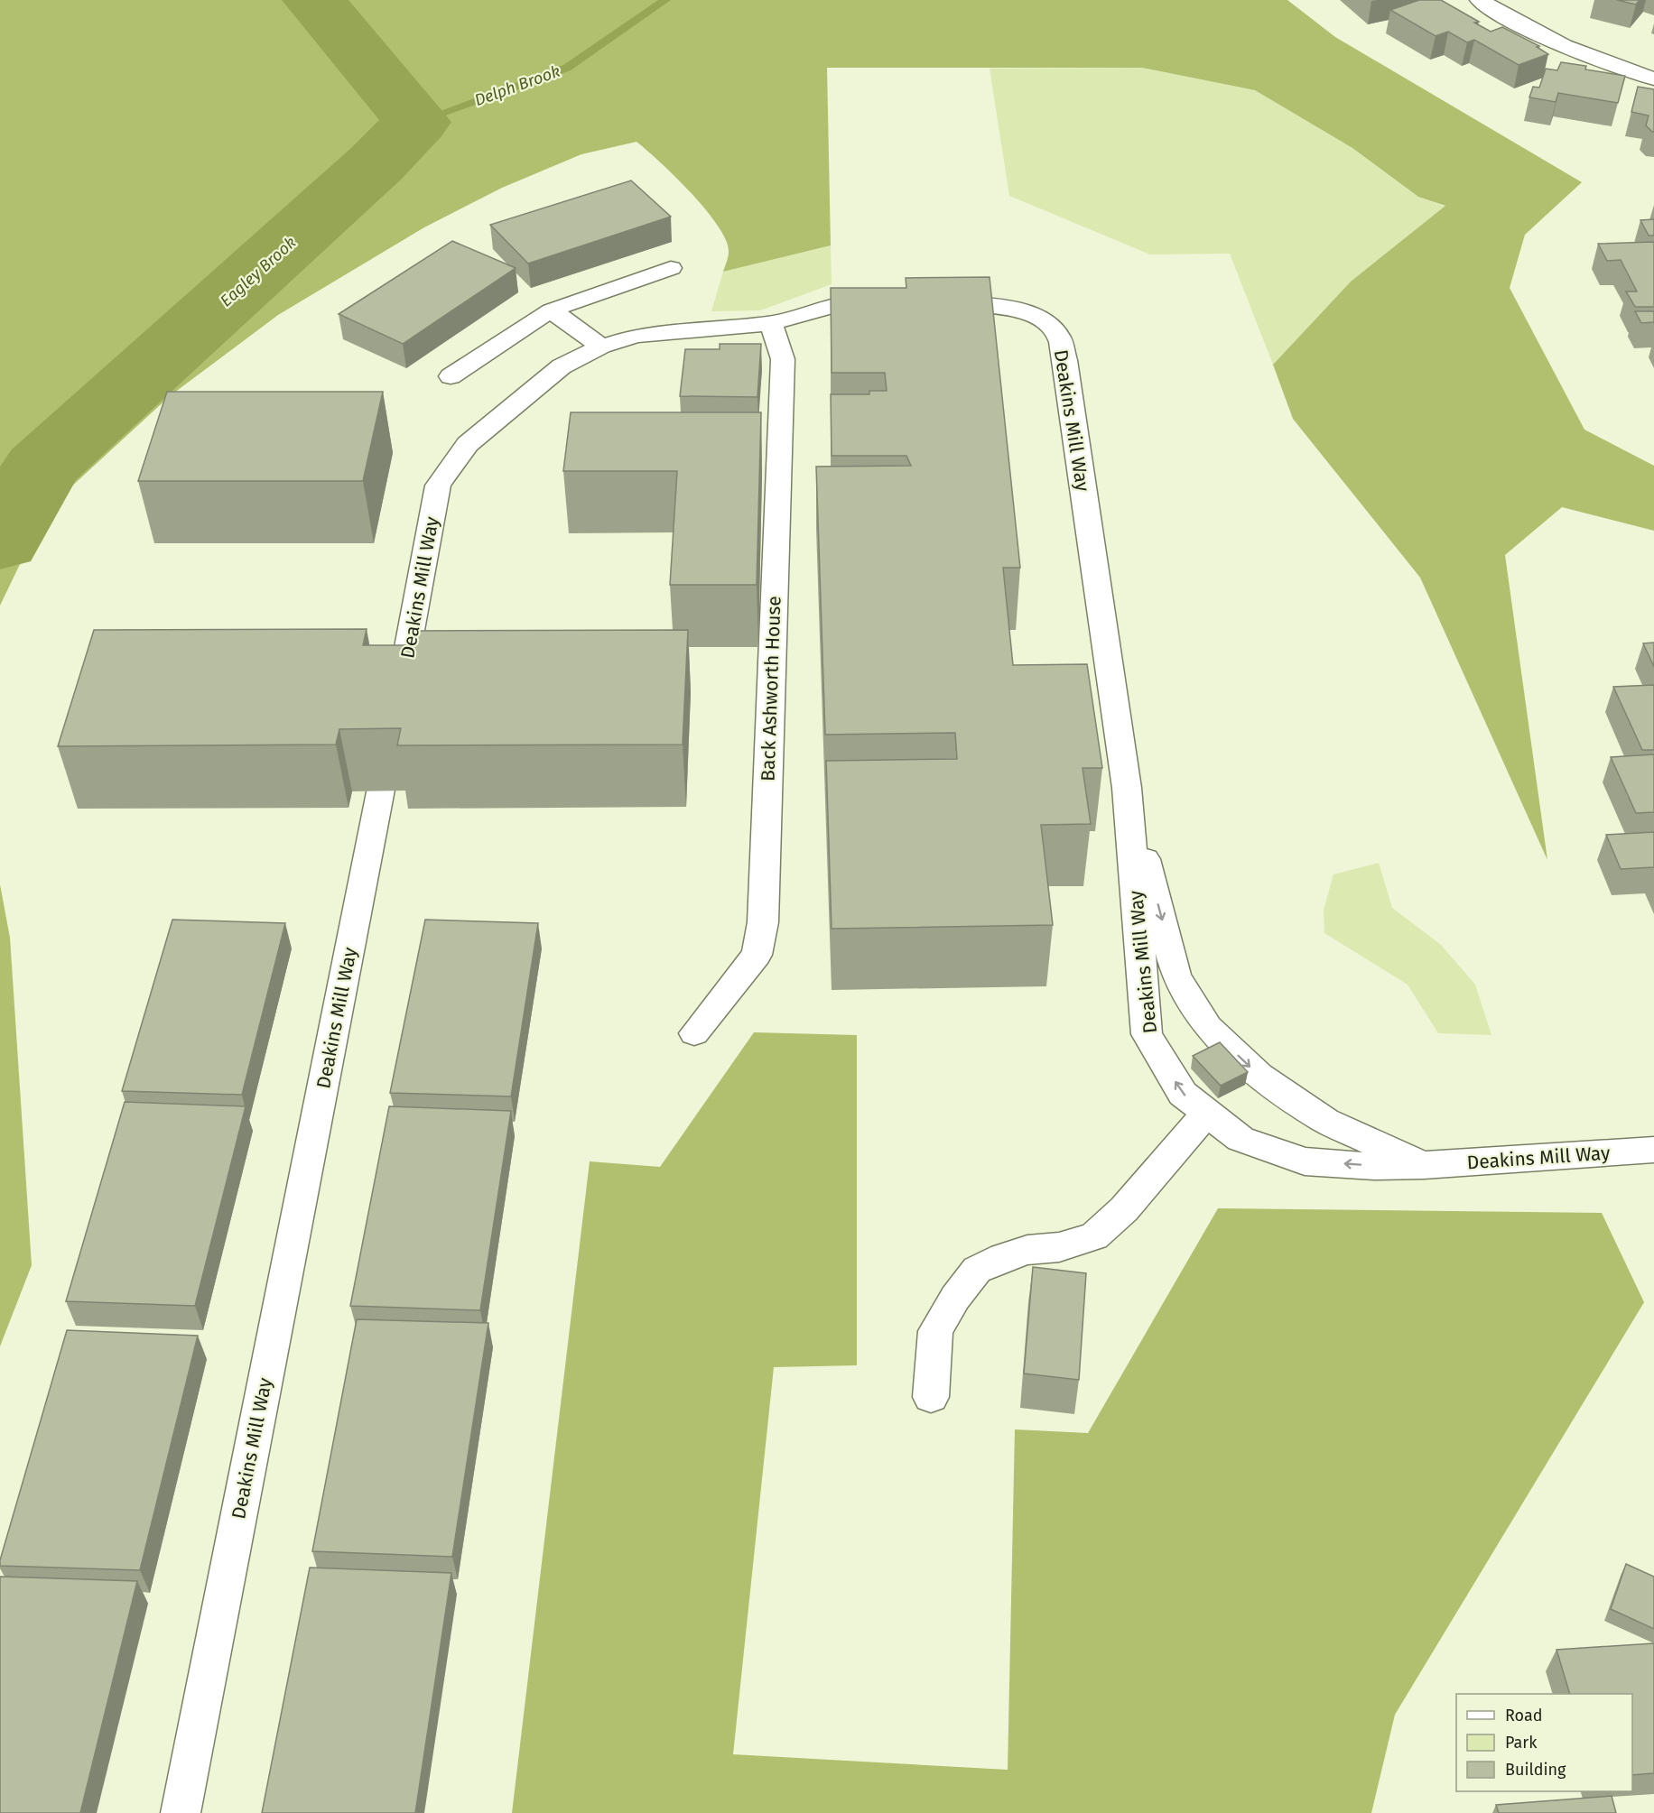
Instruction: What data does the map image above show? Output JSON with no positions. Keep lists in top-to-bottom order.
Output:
{
  "streets": {
    "street": ["Deakins Mill Way", "Back Ashworth House"]
  },
  "crossings": [
    ["Deakins Mill Way", "Back Ashworth House"]
  ],
  "water": ["Delph Brook", "Eagley Brook"],
  "legend": ["Road", "Park", "Building"]
}
